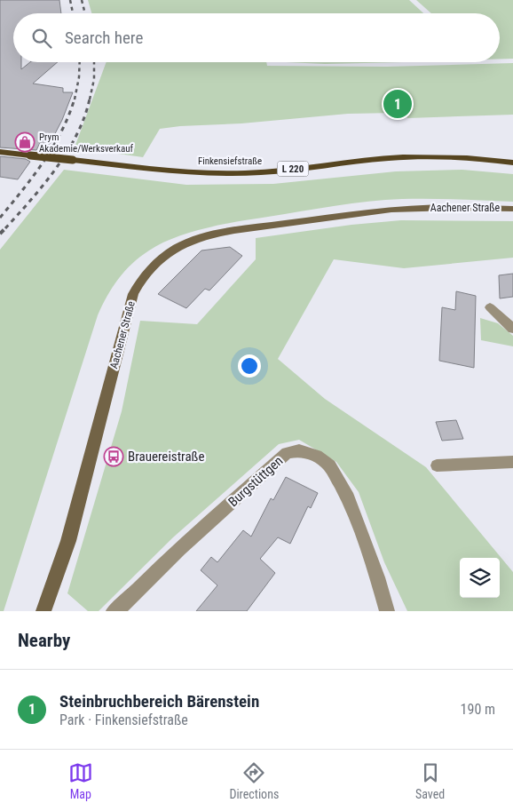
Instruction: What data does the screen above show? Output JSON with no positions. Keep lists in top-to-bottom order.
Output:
{
  "streets": {
    "main road": ["Finkensiefstraße", "L 220"],
    "street": ["Aachener Straße", "Burgstüttgen"]
  },
  "places": {
    "shop": ["Prym Akademie/Werksverkauf"],
    "bus stop": ["Brauereistraße"]
  },
  "page": {
    "search": "Search here",
    "pins": "1",
    "heading": "Nearby",
    "list": [
      {
        "mark": "1",
        "name": "Steinbruchbereich Bärenstein",
        "note": "Park · Finkensiefstraße",
        "value": "190 m"
      }
    ],
    "nav": ["Map", "Directions", "Saved"]
  }
}
